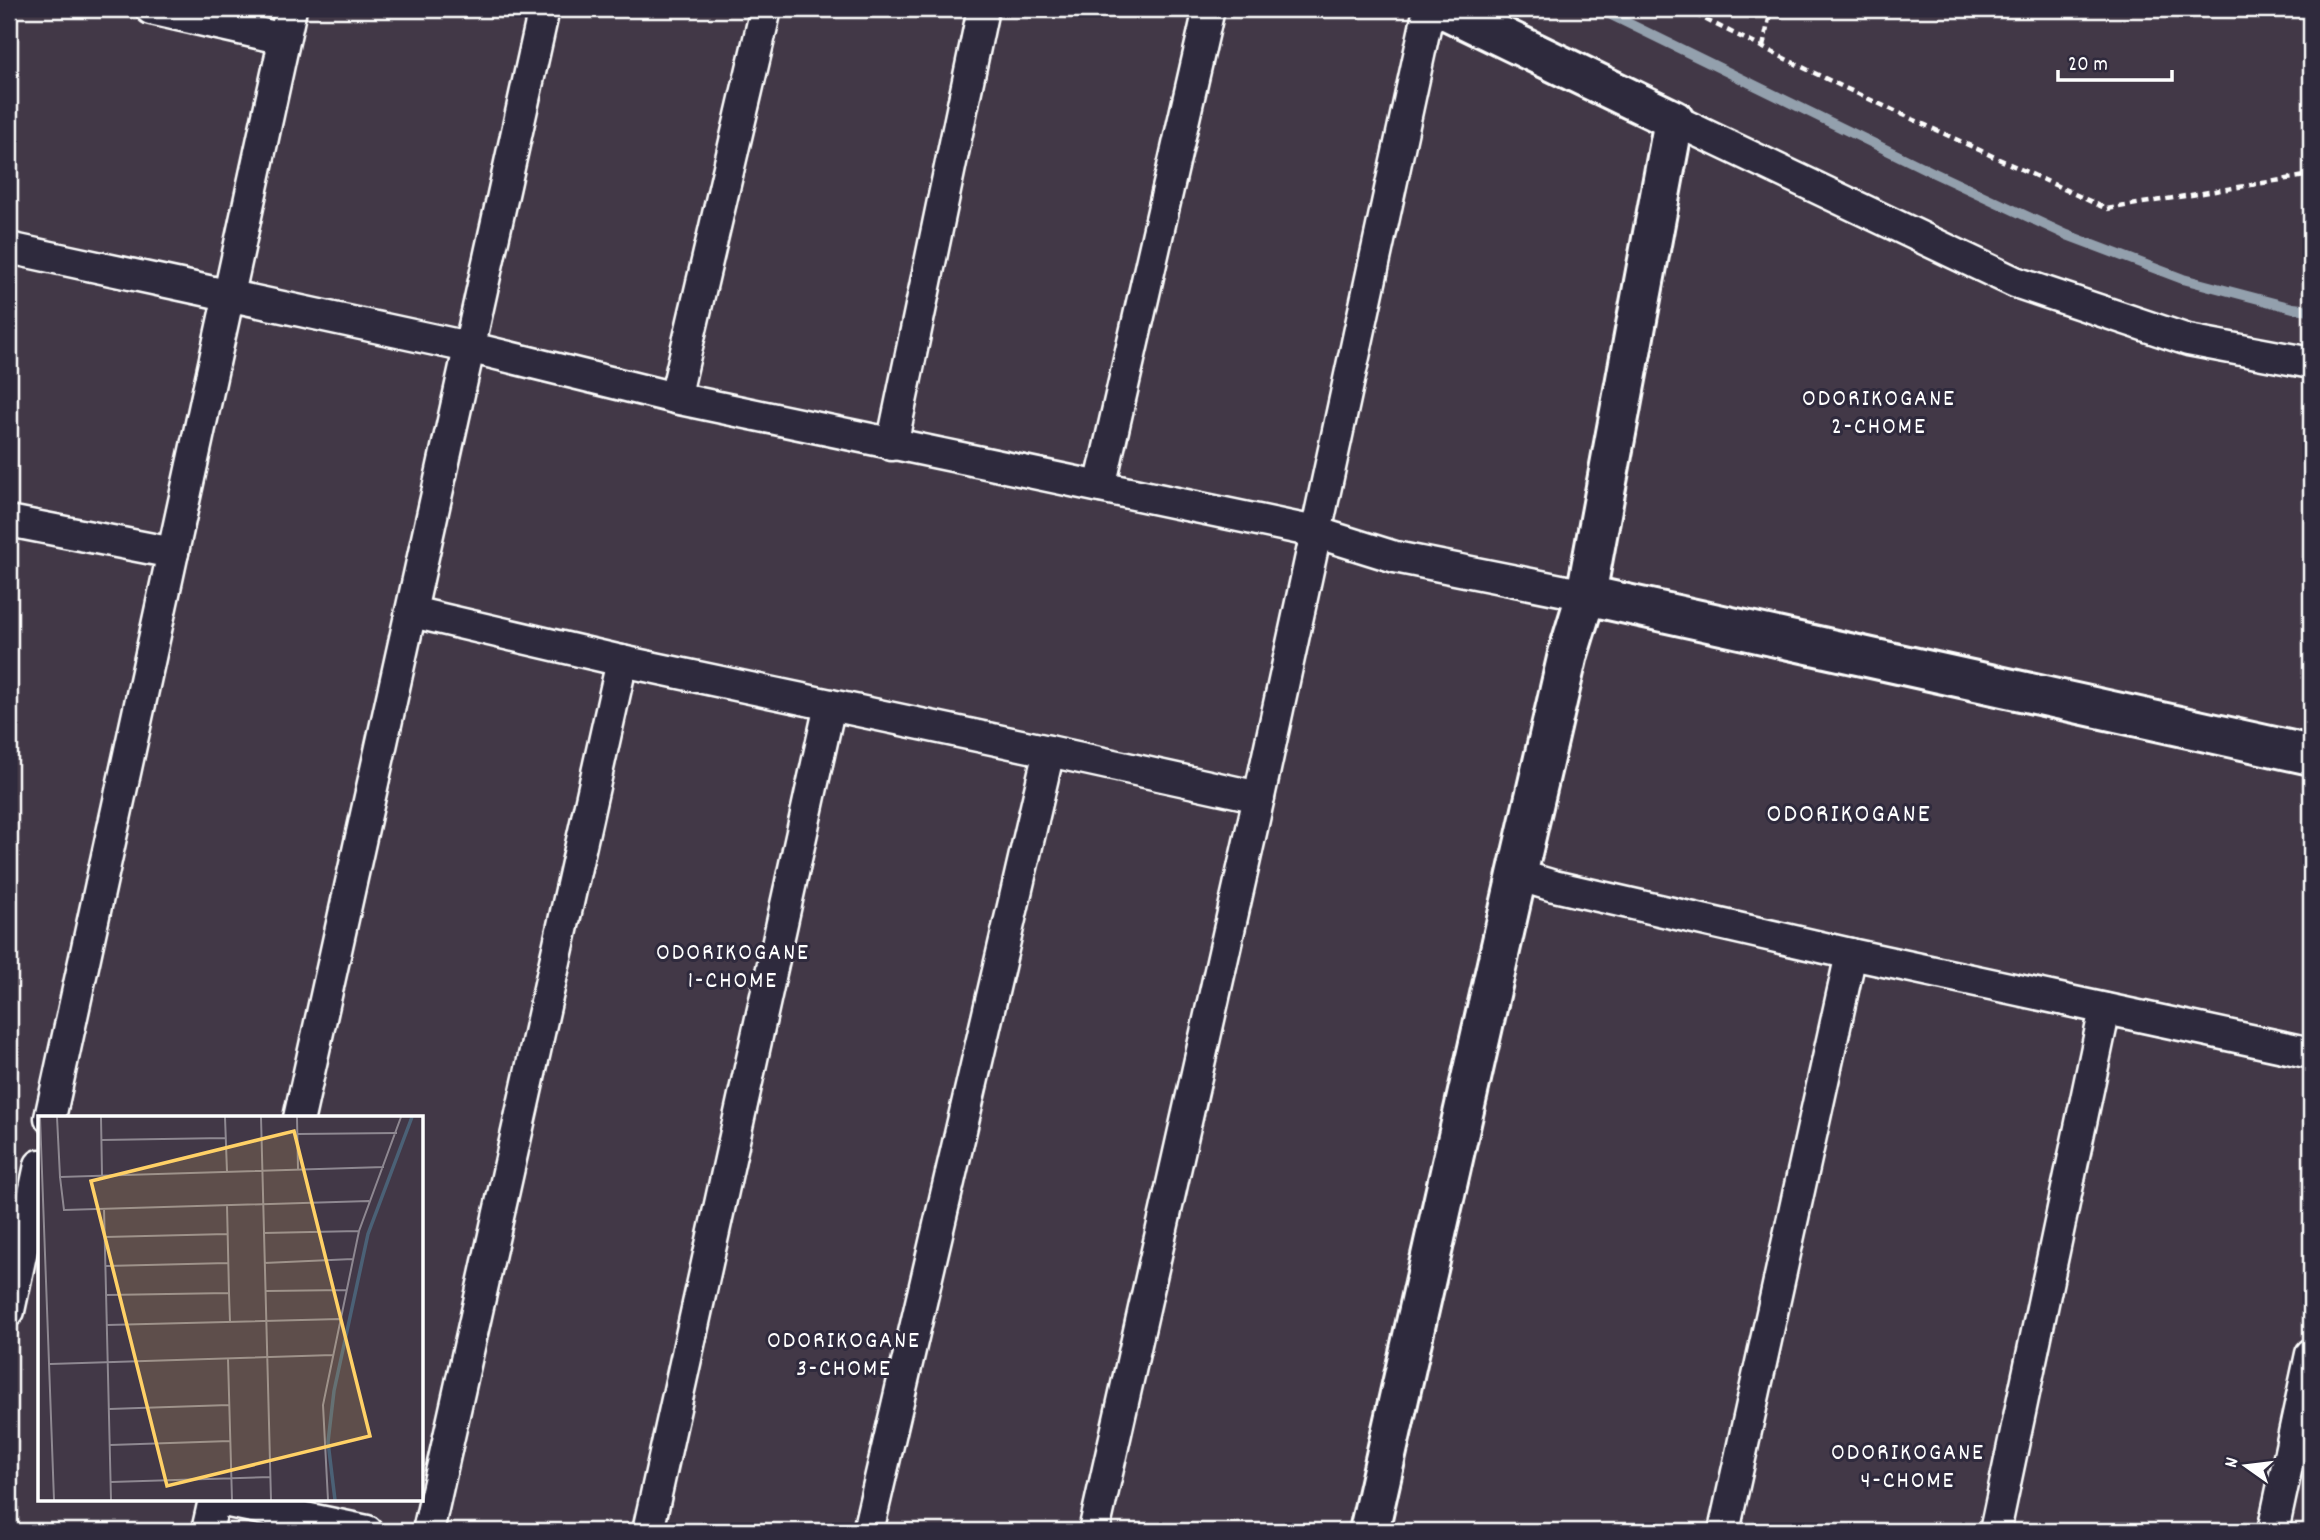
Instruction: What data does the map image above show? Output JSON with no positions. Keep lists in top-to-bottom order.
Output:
{
  "districts": [
    "ODORIKOGANE 2-CHOME",
    "ODORIKOGANE",
    "ODORIKOGANE 1-CHOME",
    "ODORIKOGANE 3-CHOME",
    "ODORIKOGANE 4-CHOME"
  ],
  "scale_bar": "20 m",
  "north": "left"
}
